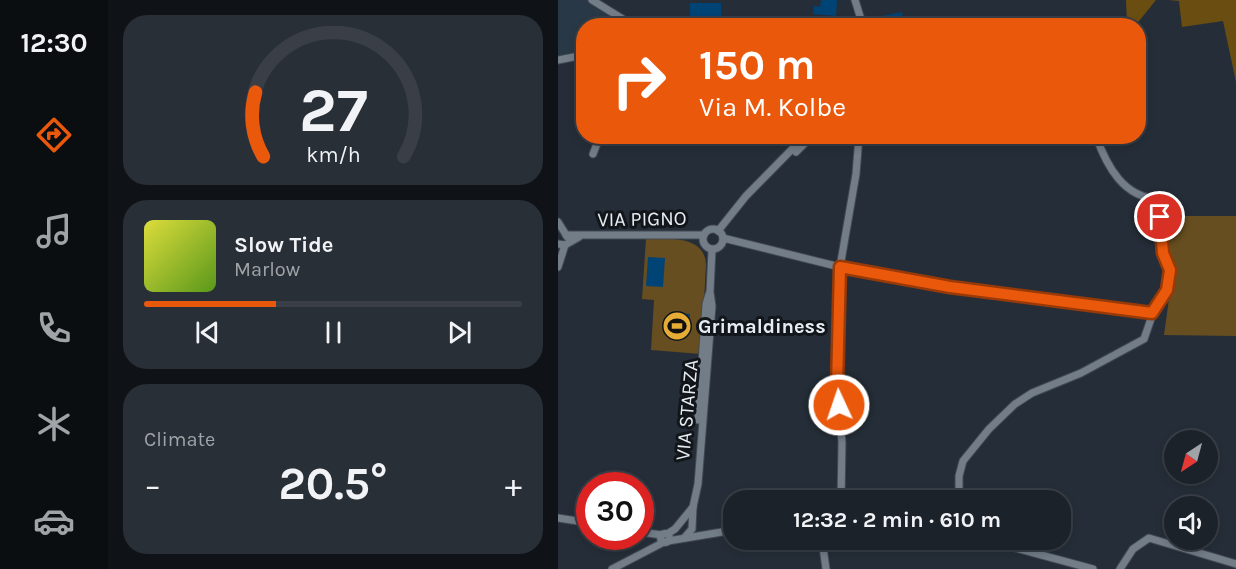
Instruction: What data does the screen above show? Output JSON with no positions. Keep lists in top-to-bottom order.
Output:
{
  "streets": {
    "street": ["VIA PIGNO", "VIA STARZA"]
  },
  "crossings": [
    ["VIA PIGNO", "VIA STARZA"]
  ],
  "places": {
    "sports": ["Grimaldiness"]
  },
  "north": "bottom left",
  "page": {
    "tabs": "12:30",
    "turn": ["150 m", "Via M. Kolbe"],
    "song": ["Slow Tide", "Marlow"],
    "tile": "Climate",
    "heat": ["−", "20.5°", "+"],
    "limit": "30",
    "trip": "12:32 · 2 min · 610 m",
    "gauge": ["27", "km/h"]
  }
}
